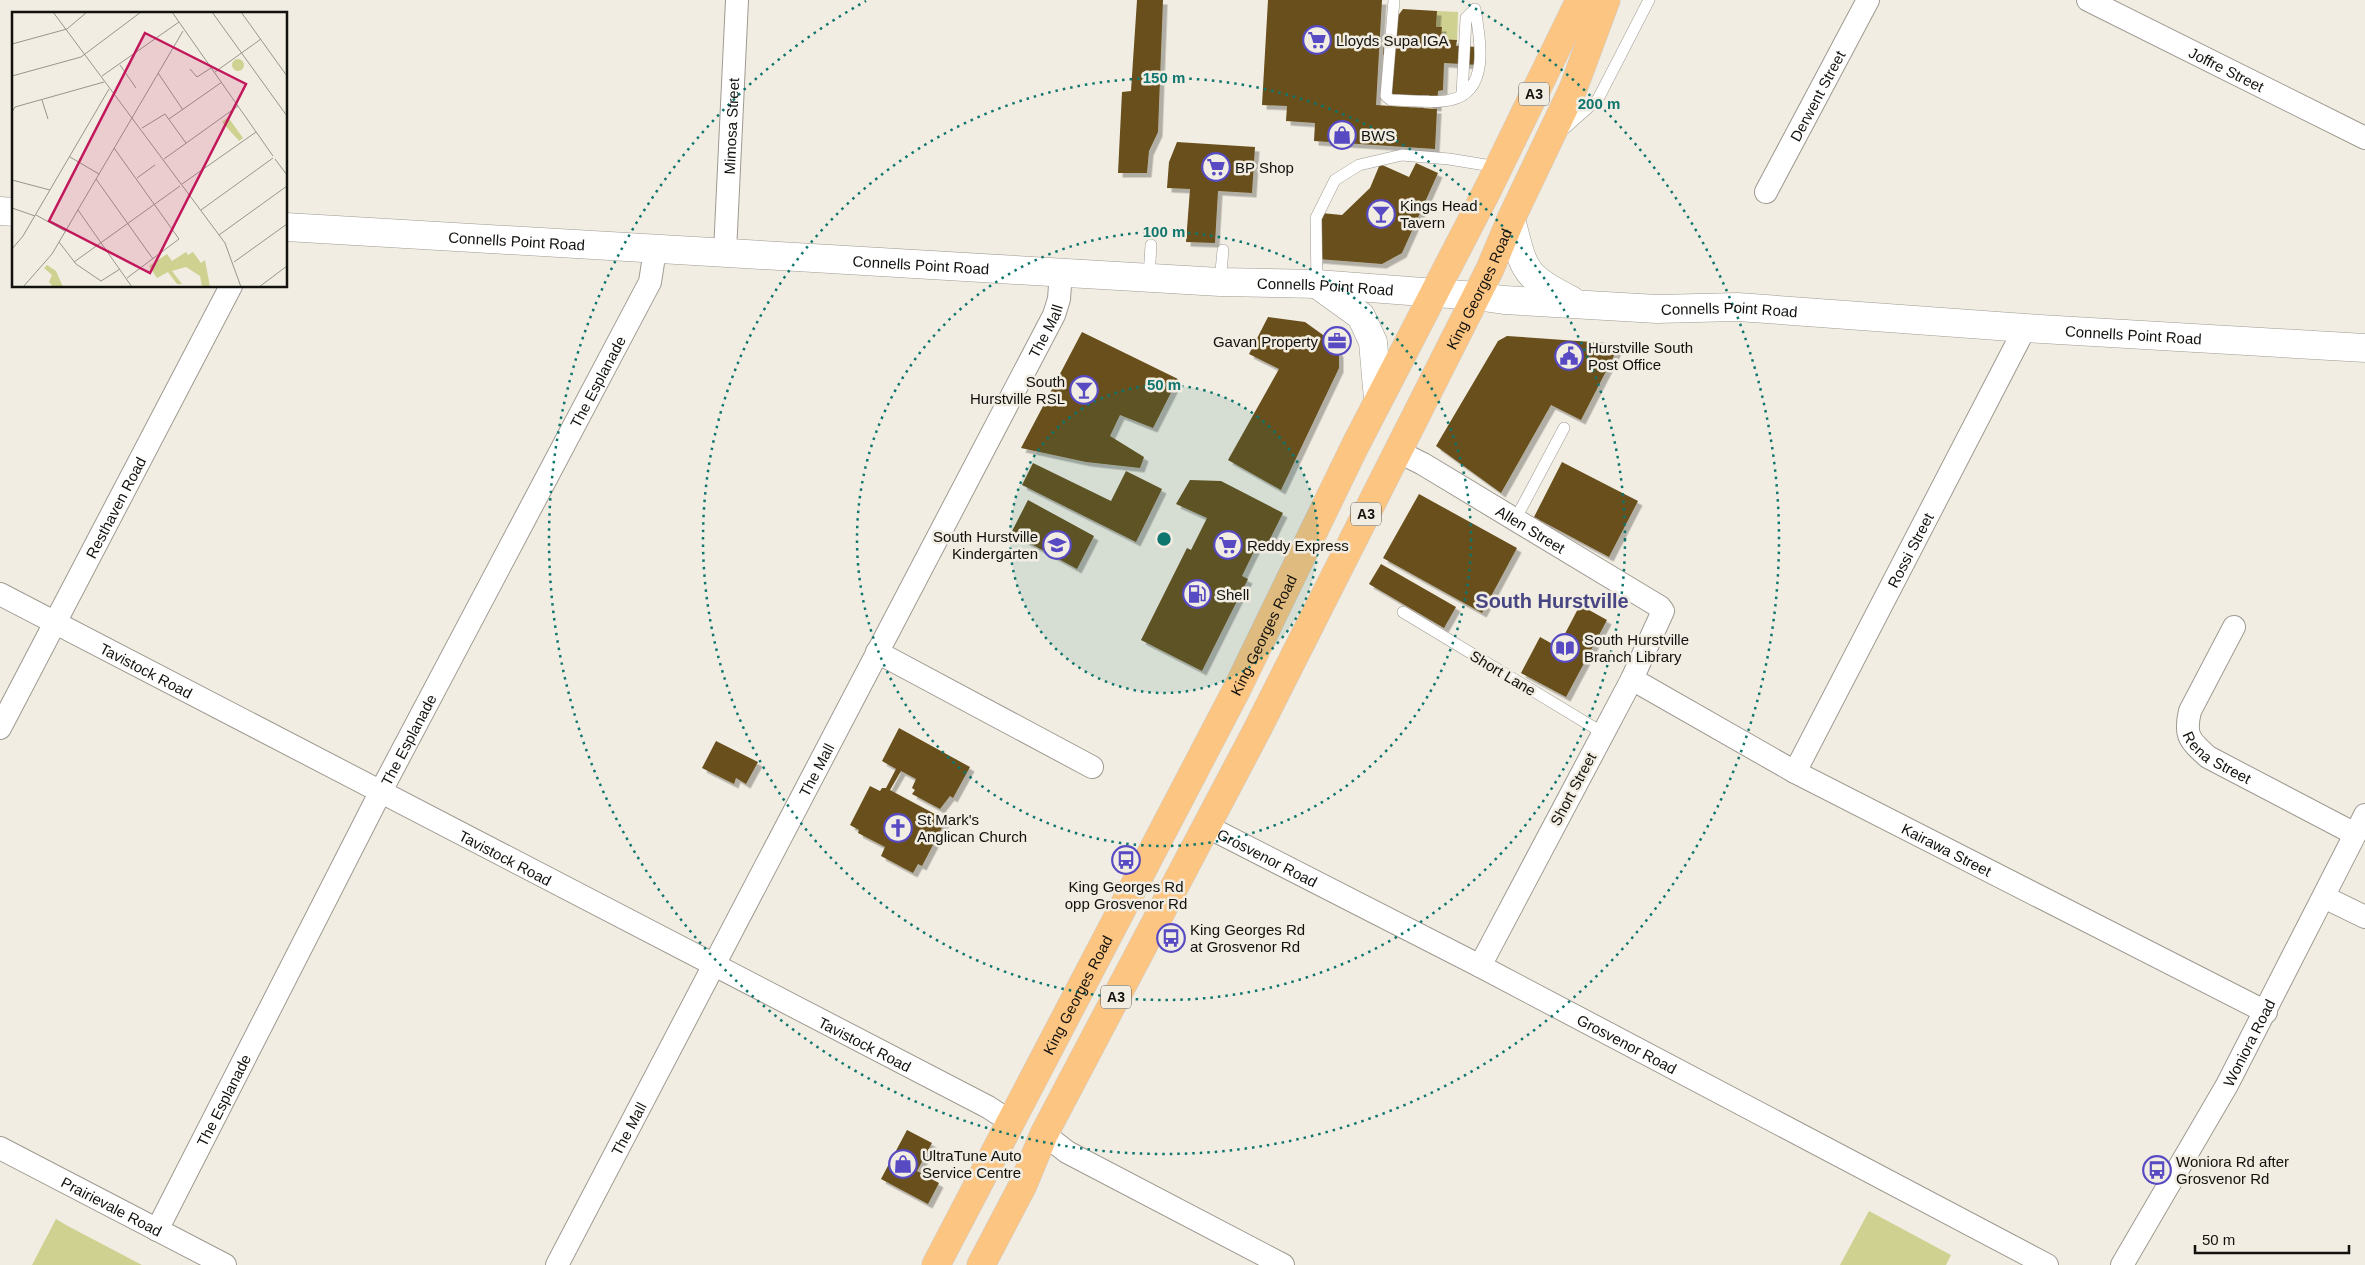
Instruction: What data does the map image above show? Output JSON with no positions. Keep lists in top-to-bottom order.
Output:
{
  "streets": {
    "highway": ["A3", "King Georges Road"],
    "street": [
      "Joffre Street",
      "Derwent Street",
      "Mimosa Street",
      "Connells Point Road",
      "The Mall",
      "The Esplanade",
      "Resthaven Road",
      "Allen Street",
      "Rossi Street",
      "Tavistock Road",
      "Rena Street",
      "Short Street",
      "Kairawa Street",
      "Grosvenor Road",
      "Woniora Road",
      "Prairievale Road"
    ],
    "lane": ["Short Lane"]
  },
  "crossings": [
    ["Mimosa Street", "Connells Point Road"],
    ["Connells Point Road", "King Georges Road"],
    ["Connells Point Road", "The Mall"],
    ["Connells Point Road", "The Esplanade"],
    ["Connells Point Road", "Rossi Street"],
    ["King Georges Road", "Allen Street"],
    ["King Georges Road", "Tavistock Road"],
    ["King Georges Road", "Grosvenor Road"],
    ["The Mall", "Tavistock Road"],
    ["The Esplanade", "Tavistock Road"],
    ["The Esplanade", "Prairievale Road"],
    ["Resthaven Road", "Tavistock Road"],
    ["Allen Street", "Short Street"],
    ["Rossi Street", "Kairawa Street"],
    ["Short Lane", "Short Street"],
    ["Rena Street", "Woniora Road"],
    ["Short Street", "Kairawa Street"],
    ["Short Street", "Grosvenor Road"],
    ["Kairawa Street", "Woniora Road"]
  ],
  "districts": ["South Hurstville"],
  "places": {
    "supermarket": ["Lloyds Supa IGA", "BP Shop", "Reddy Express"],
    "shop": ["BWS", "UltraTune Auto Service Centre"],
    "bar": ["Kings Head Tavern", "South Hurstville RSL"],
    "office": ["Gavan Property"],
    "public building": ["Hurstville South Post Office"],
    "school or university": ["South Hurstville Kindergarten"],
    "fuel station": ["Shell"],
    "library": ["South Hurstville Branch Library"],
    "church": ["St Mark's Anglican Church"],
    "bus stop": ["King Georges Rd opp Grosvenor Rd", "King Georges Rd at Grosvenor Rd", "Woniora Rd after Grosvenor Rd"]
  },
  "scale_bar": "50 m",
  "rings": [
    "150 m",
    "200 m",
    "100 m",
    "50 m"
  ]
}
